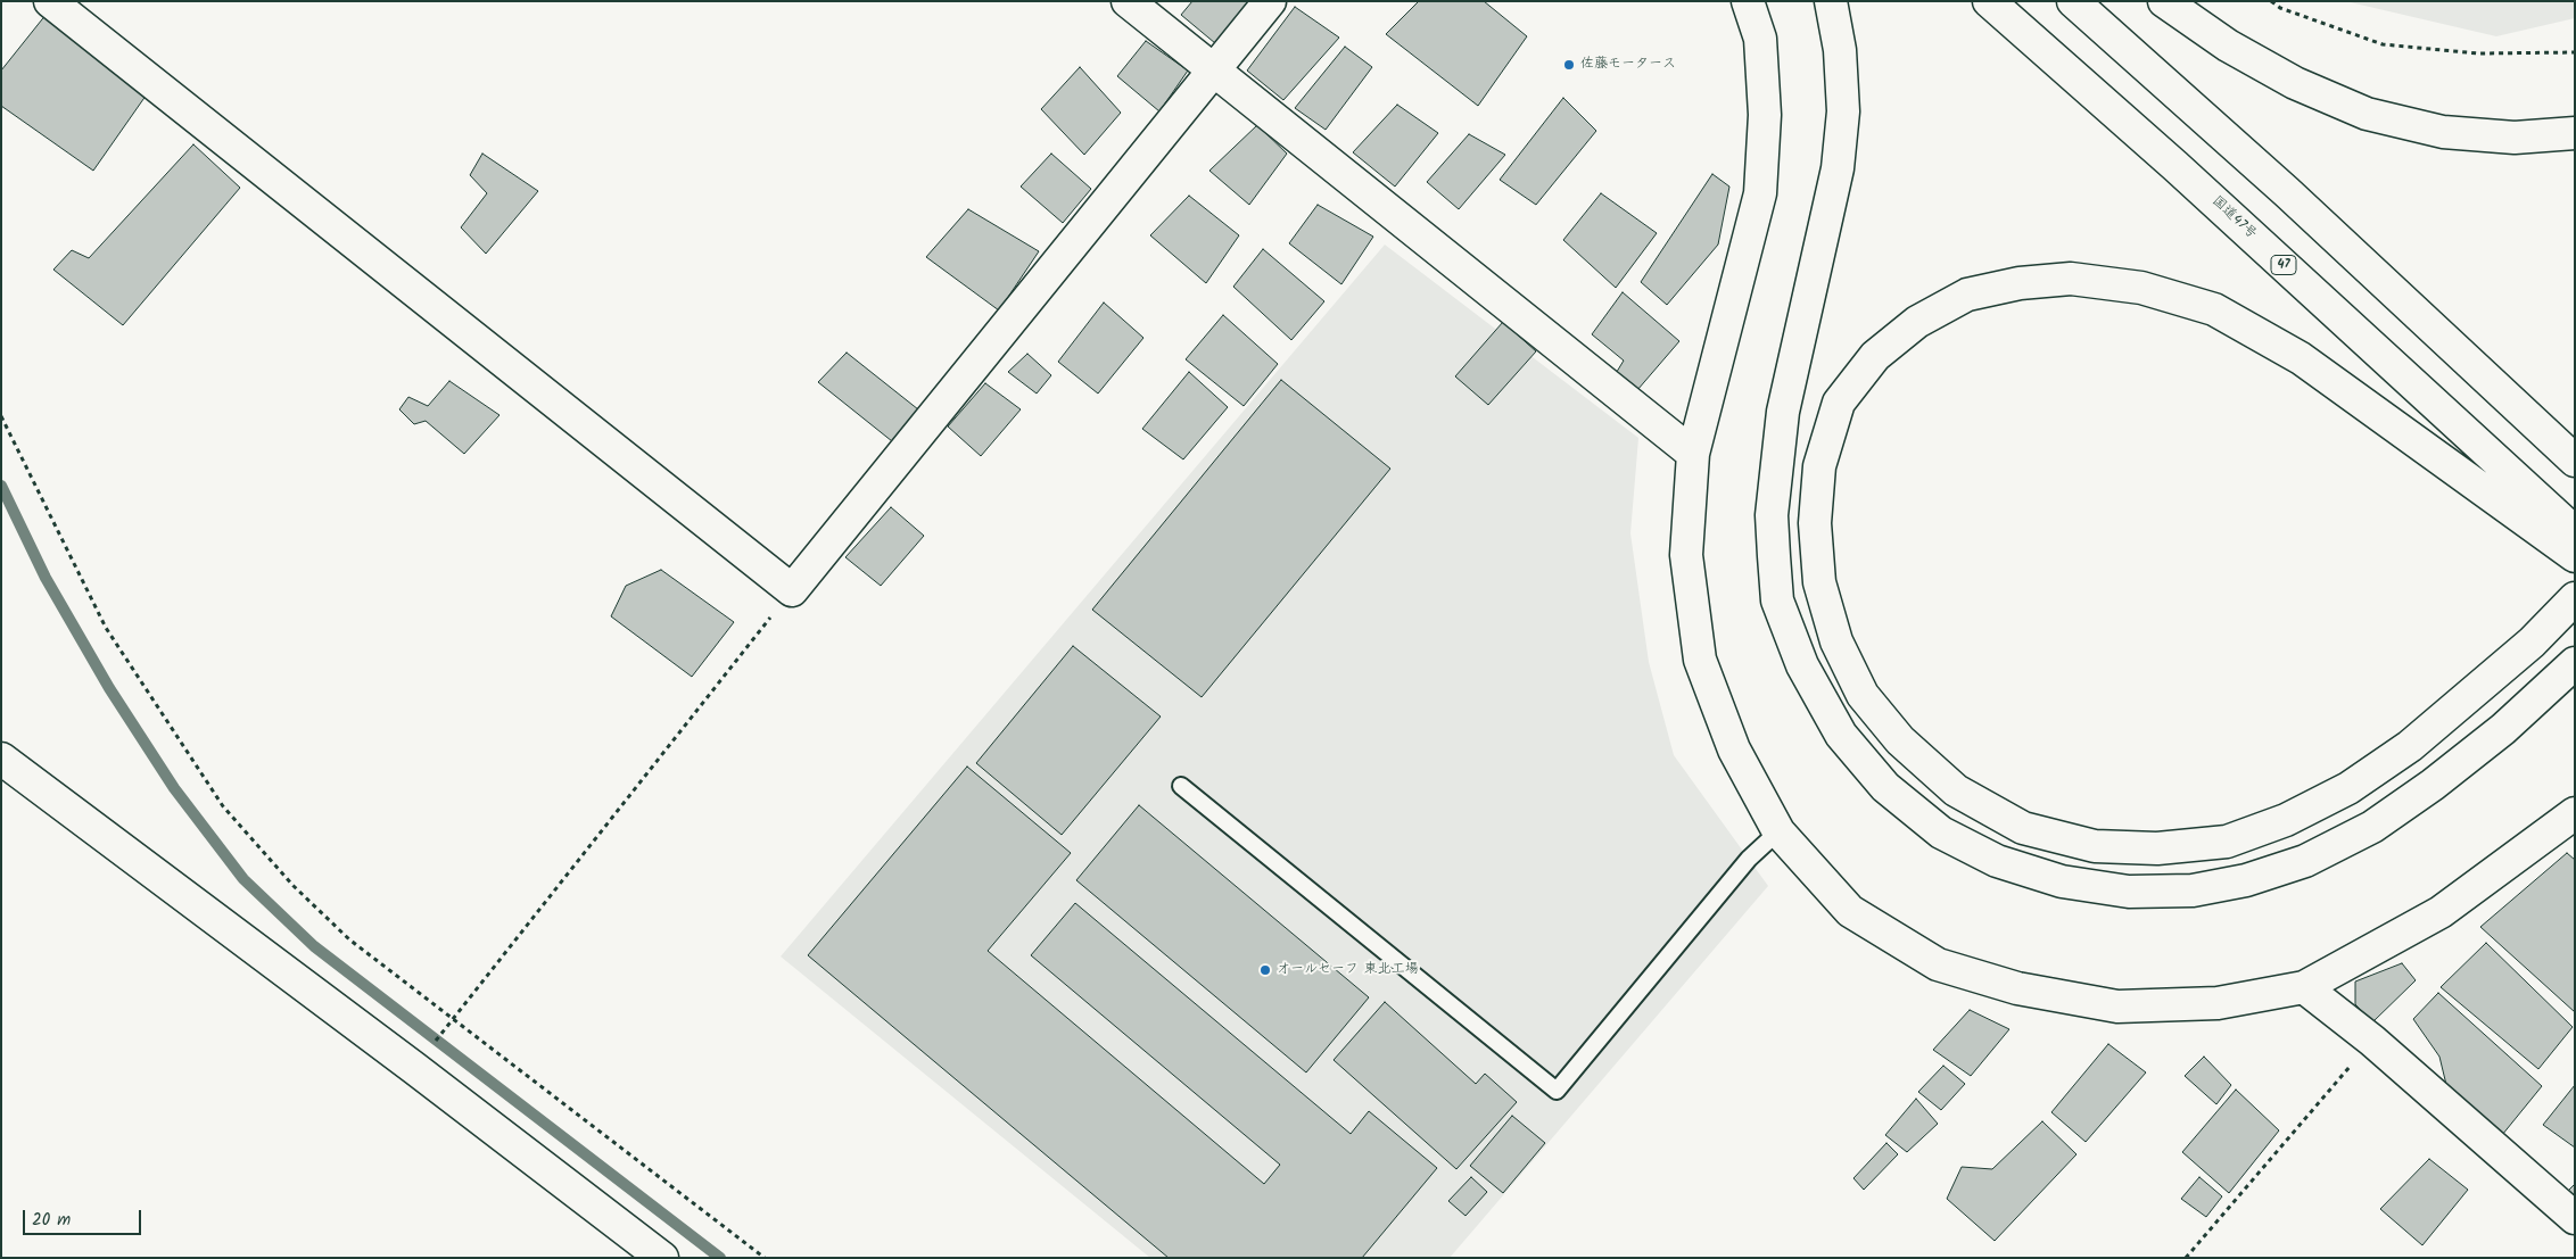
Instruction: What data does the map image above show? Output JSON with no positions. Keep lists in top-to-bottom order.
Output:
{
  "streets": {
    "main road": ["国道47号", "47"]
  },
  "places": ["佐藤モータース", "オールセーフ 東北工場"],
  "scale_bar": "20 m"
}
